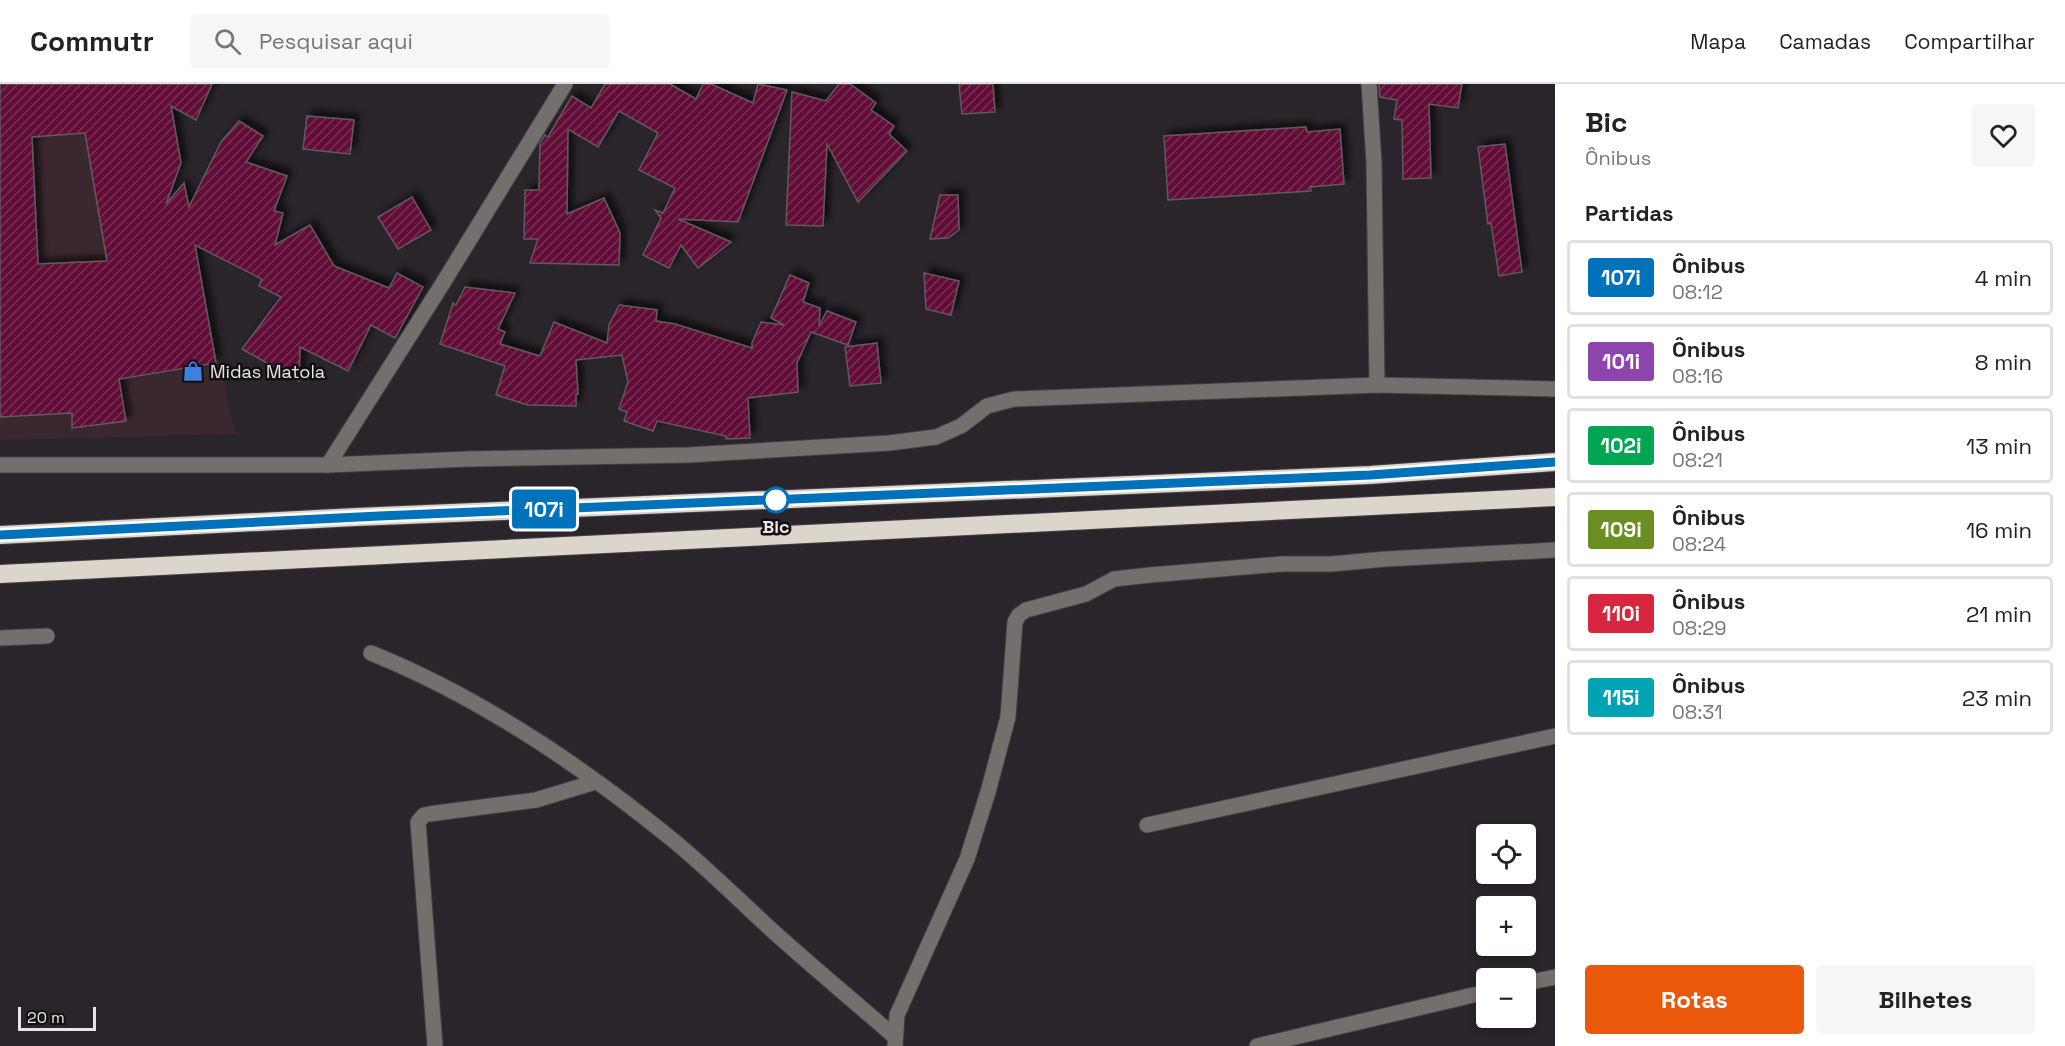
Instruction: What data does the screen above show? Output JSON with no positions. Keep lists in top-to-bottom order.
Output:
{
  "places": {
    "shop": ["Midas Matola"],
    "other": ["Bic"]
  },
  "lines": ["bus line 107i"],
  "scale_bar": "20 m",
  "page": {
    "header": "Commutr",
    "search": "Pesquisar aqui",
    "nav": ["Mapa", "Camadas", "Compartilhar"],
    "on_map": "107i",
    "heading": [
      ["Bic", "Ônibus"],
      "Partidas"
    ],
    "list": [
      {
        "mark": "107i",
        "name": "Ônibus",
        "note": "08:12",
        "value": "4 min"
      },
      {
        "mark": "101i",
        "name": "Ônibus",
        "note": "08:16",
        "value": "8 min"
      },
      {
        "mark": "102i",
        "name": "Ônibus",
        "note": "08:21",
        "value": "13 min"
      },
      {
        "mark": "109i",
        "name": "Ônibus",
        "note": "08:24",
        "value": "16 min"
      },
      {
        "mark": "110i",
        "name": "Ônibus",
        "note": "08:29",
        "value": "21 min"
      },
      {
        "mark": "115i",
        "name": "Ônibus",
        "note": "08:31",
        "value": "23 min"
      }
    ],
    "map_buttons": ["+", "−"],
    "buttons": ["Rotas", "Bilhetes"],
    "scale": "20 m"
  }
}
